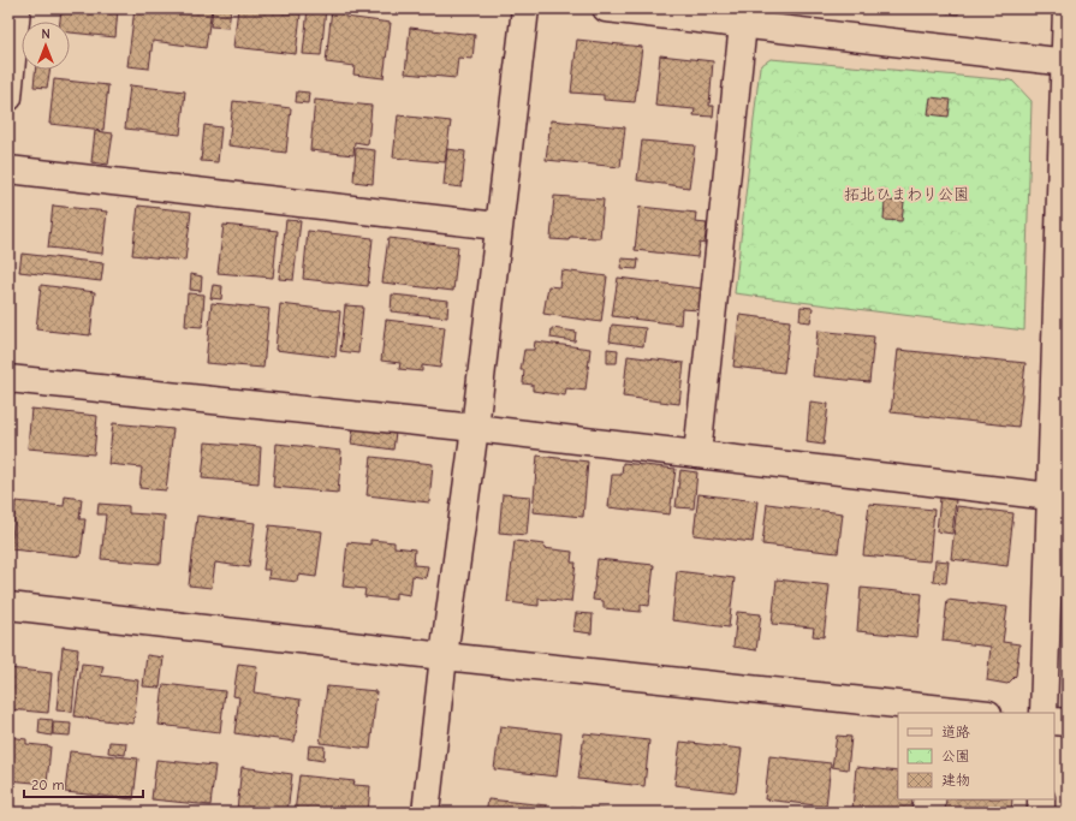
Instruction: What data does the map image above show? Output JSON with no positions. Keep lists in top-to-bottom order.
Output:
{
  "parks": ["拓北ひまわり公園"],
  "legend": ["道路", "公園", "建物"],
  "scale_bar": "20 m",
  "north": "top"
}
